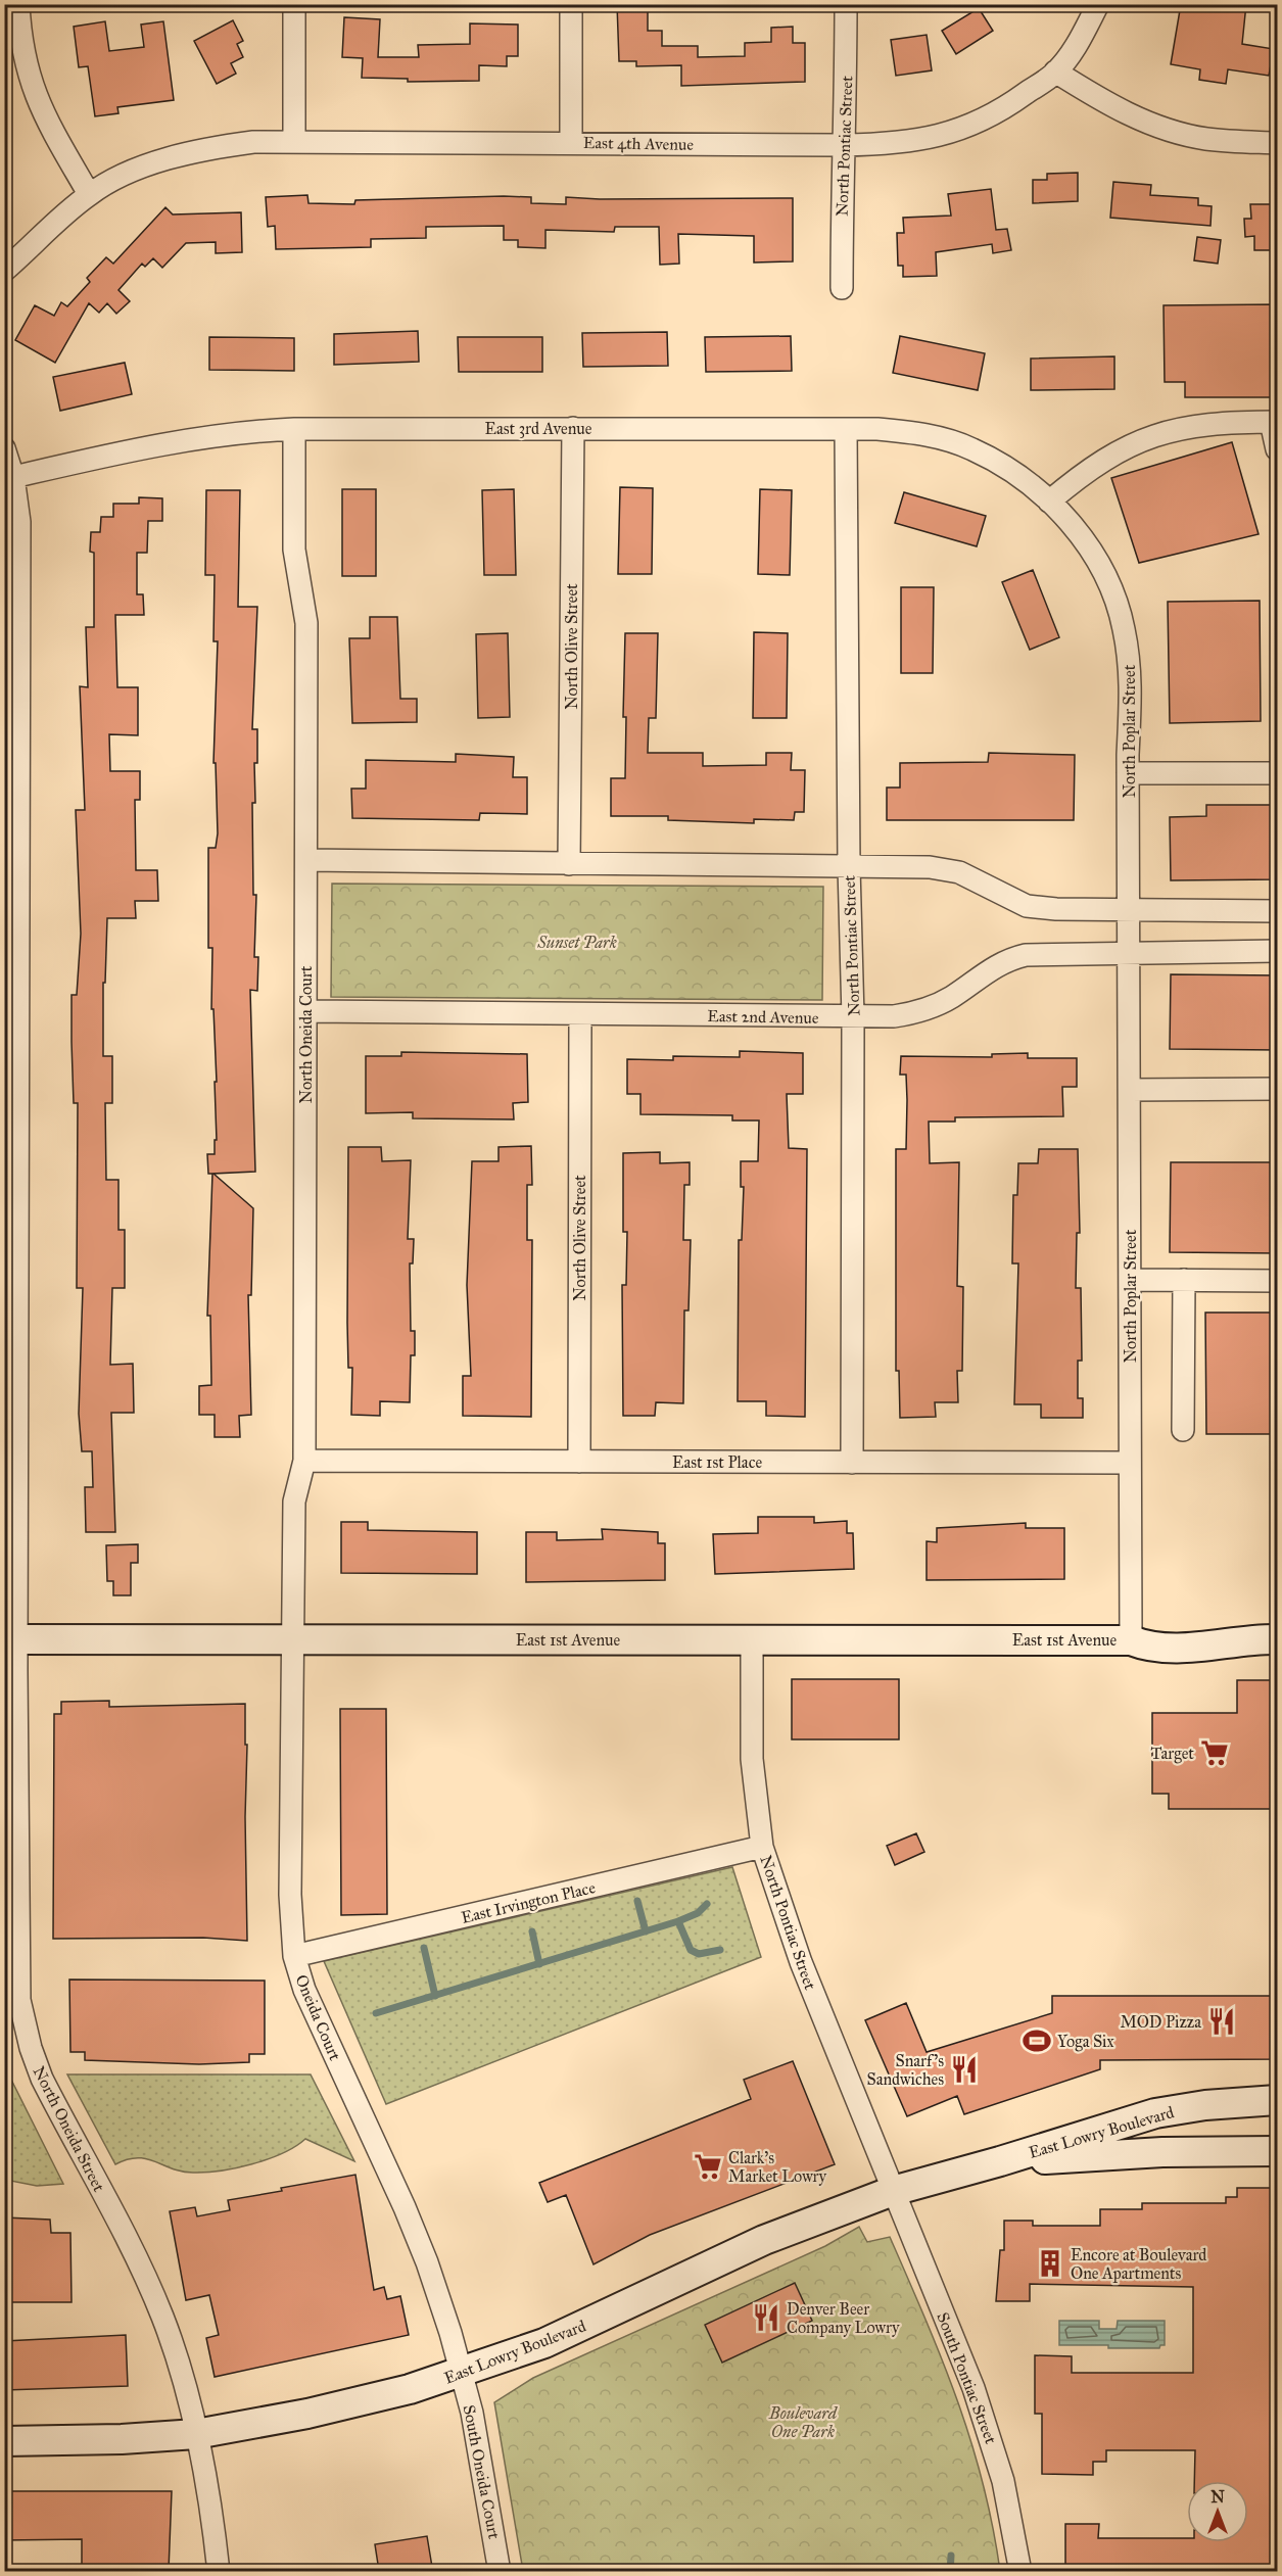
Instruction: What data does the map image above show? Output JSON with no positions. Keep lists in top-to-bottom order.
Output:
{
  "streets": {
    "street": [
      "East 4th Avenue",
      "North Pontiac Street",
      "East 3rd Avenue",
      "North Olive Street",
      "North Poplar Street",
      "East 2nd Avenue",
      "North Oneida Court",
      "East 1st Place",
      "East 1st Avenue",
      "East Irvington Place",
      "Oneida Court",
      "North Oneida Street",
      "East Lowry Boulevard",
      "South Pontiac Street",
      "South Oneida Court"
    ]
  },
  "crossings": [
    ["East 4th Avenue", "North Pontiac Street"],
    ["North Pontiac Street", "East 3rd Avenue"],
    ["North Pontiac Street", "East 2nd Avenue"],
    ["North Pontiac Street", "East 1st Place"],
    ["North Pontiac Street", "East 1st Avenue"],
    ["North Pontiac Street", "East Irvington Place"],
    ["North Pontiac Street", "East Lowry Boulevard"],
    ["North Pontiac Street", "South Pontiac Street"],
    ["East 3rd Avenue", "North Olive Street"],
    ["East 3rd Avenue", "North Poplar Street"],
    ["East 3rd Avenue", "North Oneida Court"],
    ["East 3rd Avenue", "North Oneida Street"],
    ["North Olive Street", "East 2nd Avenue"],
    ["North Olive Street", "East 1st Place"],
    ["North Poplar Street", "East 2nd Avenue"],
    ["North Poplar Street", "East 1st Place"],
    ["North Poplar Street", "East 1st Avenue"],
    ["East 2nd Avenue", "North Oneida Court"],
    ["North Oneida Court", "East 1st Place"],
    ["North Oneida Court", "East 1st Avenue"],
    ["North Oneida Court", "Oneida Court"],
    ["East 1st Avenue", "Oneida Court"],
    ["East 1st Avenue", "North Oneida Street"],
    ["East Irvington Place", "Oneida Court"],
    ["Oneida Court", "East Lowry Boulevard"],
    ["Oneida Court", "South Oneida Court"],
    ["North Oneida Street", "East Lowry Boulevard"],
    ["East Lowry Boulevard", "South Pontiac Street"],
    ["East Lowry Boulevard", "South Oneida Court"]
  ],
  "parks": ["Sunset Park", "Boulevard One Park"],
  "places": {
    "supermarket": ["Target", "Clark's Market Lowry"],
    "restaurant": ["MOD Pizza", "Snarf's Sandwiches", "Denver Beer Company Lowry"],
    "sports": ["Yoga Six"],
    "building": ["Encore at Boulevard One Apartments"]
  },
  "north": "top"
}
